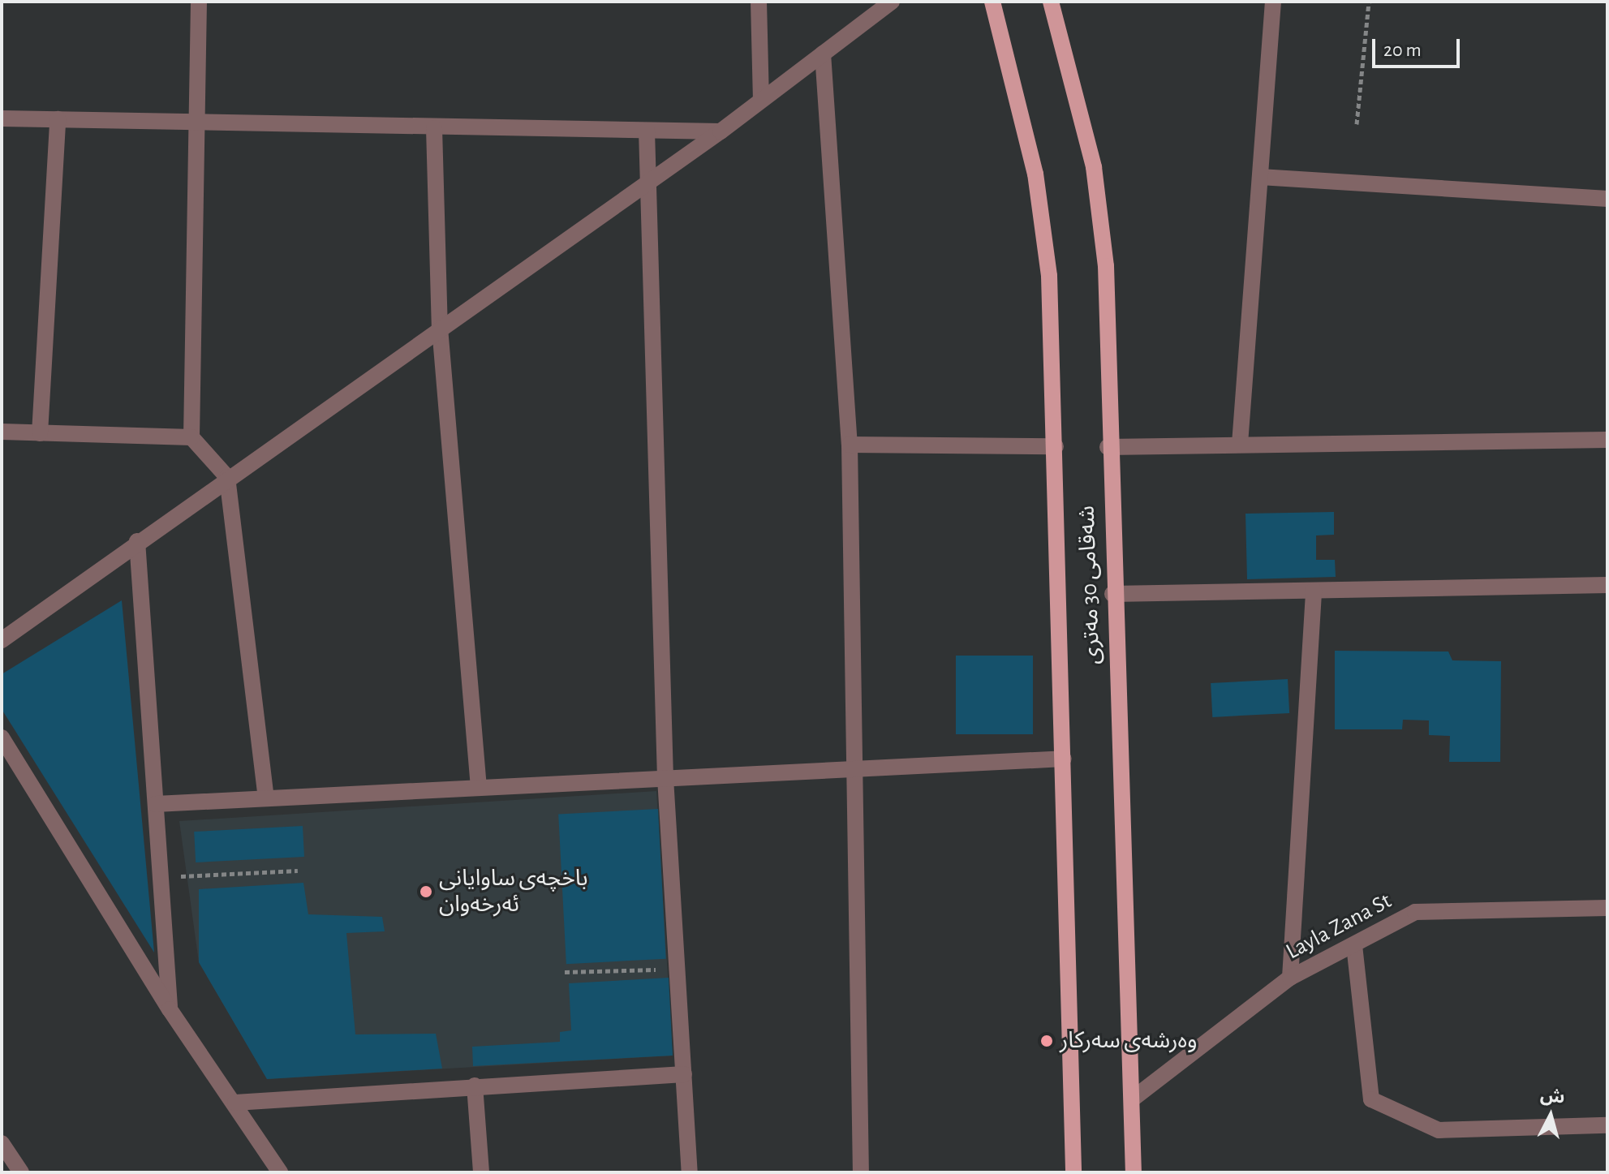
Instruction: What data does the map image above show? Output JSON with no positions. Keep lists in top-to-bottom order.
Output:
{
  "streets": {
    "main road": ["شەقامی 30 مەتری"],
    "street": ["Layla Zana St"]
  },
  "crossings": [
    ["شەقامی 30 مەتری", "Layla Zana St"]
  ],
  "places": ["باخچەی ساوایانی ئەرخەوان", "وەرشەی سەرکار"],
  "scale_bar": "20 m",
  "north": "top"
}
